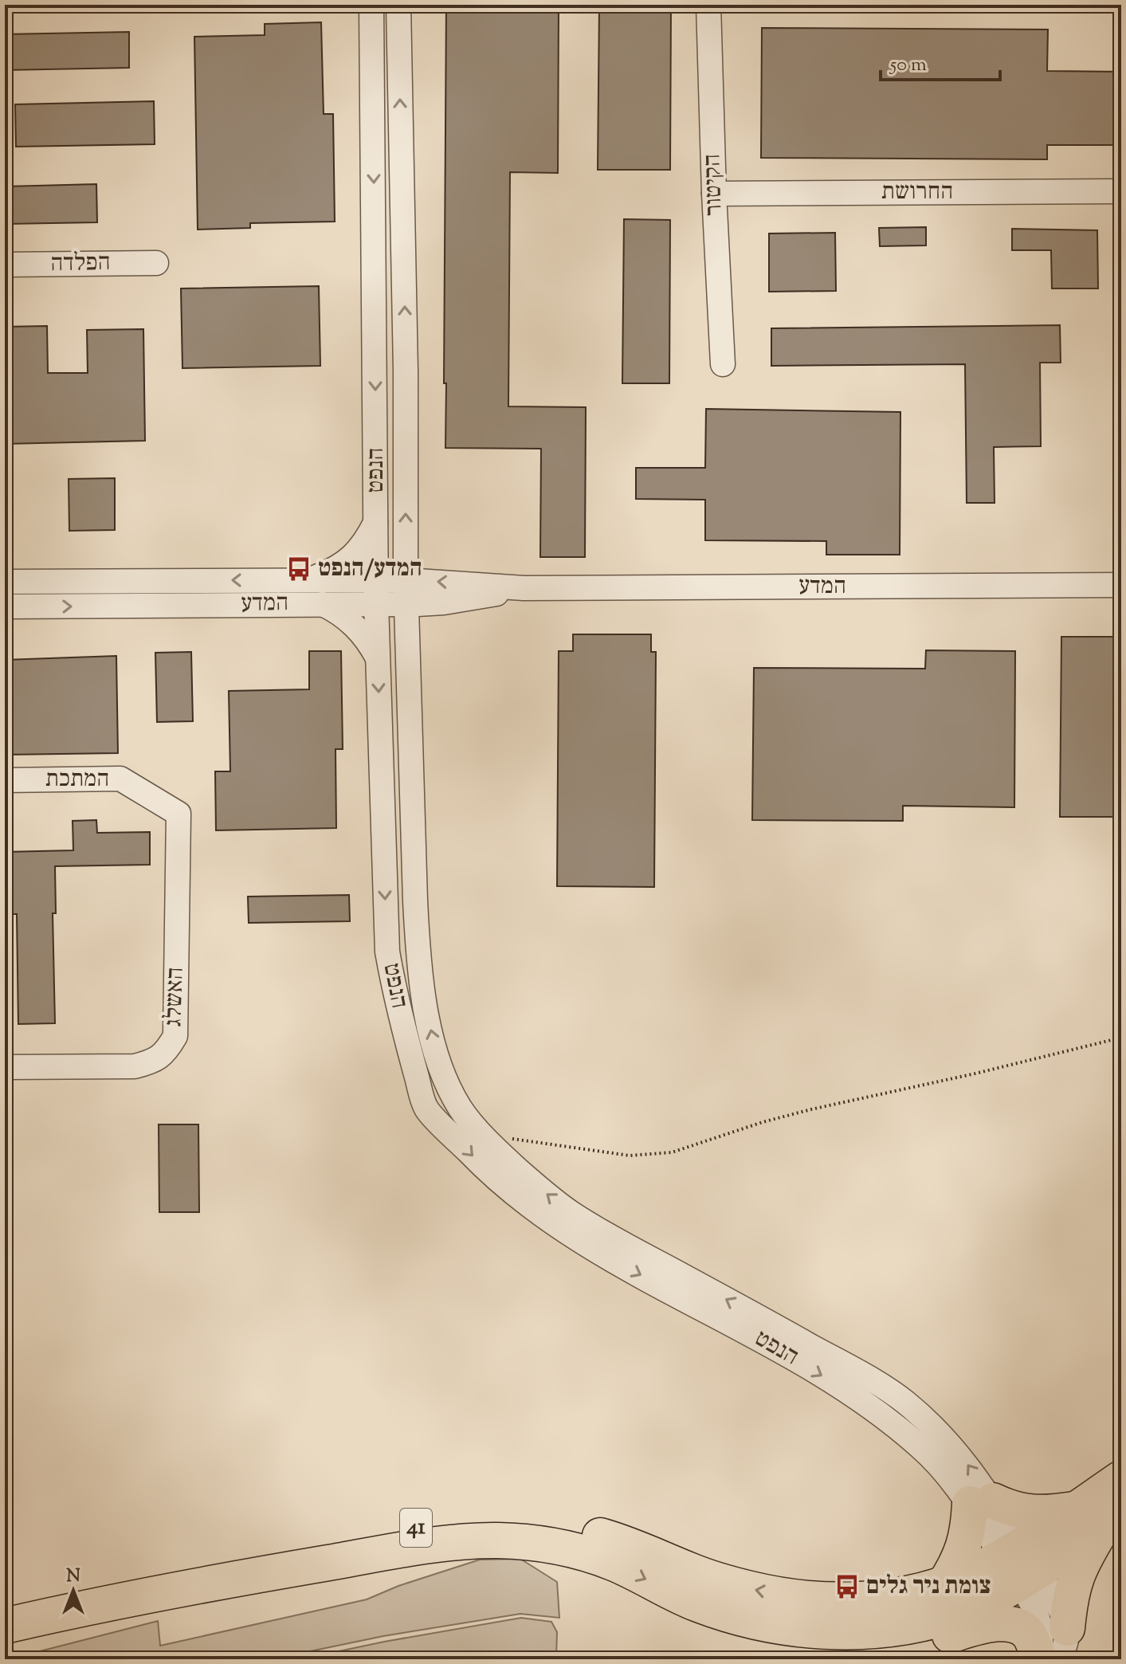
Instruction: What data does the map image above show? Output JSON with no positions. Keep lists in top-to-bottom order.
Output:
{
  "streets": {
    "highway": ["41"],
    "street": [
      "הקיטור",
      "החרושת",
      "הפלדה",
      "הנפט",
      "המדע",
      "המתכת",
      "האשלג"
    ]
  },
  "crossings": [
    ["הקיטור", "החרושת"],
    ["הנפט", "המדע"],
    ["הנפט", "41"],
    ["המתכת", "האשלג"]
  ],
  "places": {
    "bus stop": ["המדע/הנפט", "צומת ניר גלים"]
  },
  "scale_bar": "50 m",
  "north": "top"
}
